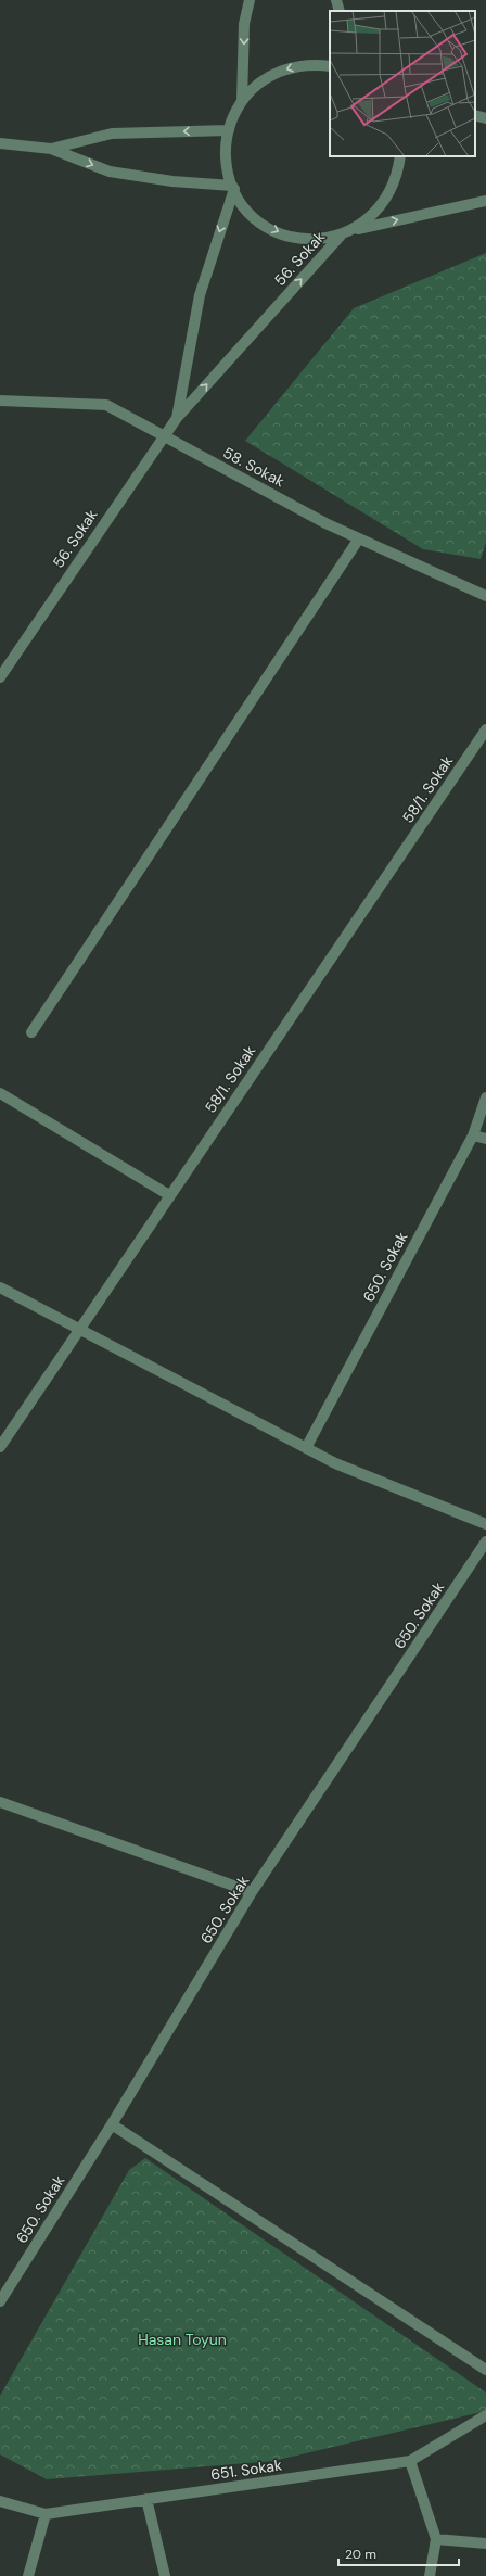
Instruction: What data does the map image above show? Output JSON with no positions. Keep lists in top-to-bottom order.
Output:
{
  "streets": {
    "street": [
      "56. Sokak",
      "58. Sokak",
      "58/1. Sokak",
      "650. Sokak",
      "651. Sokak"
    ]
  },
  "crossings": [
    ["56. Sokak", "58. Sokak"]
  ],
  "parks": ["Hasan Toyun"],
  "scale_bar": "20 m"
}
